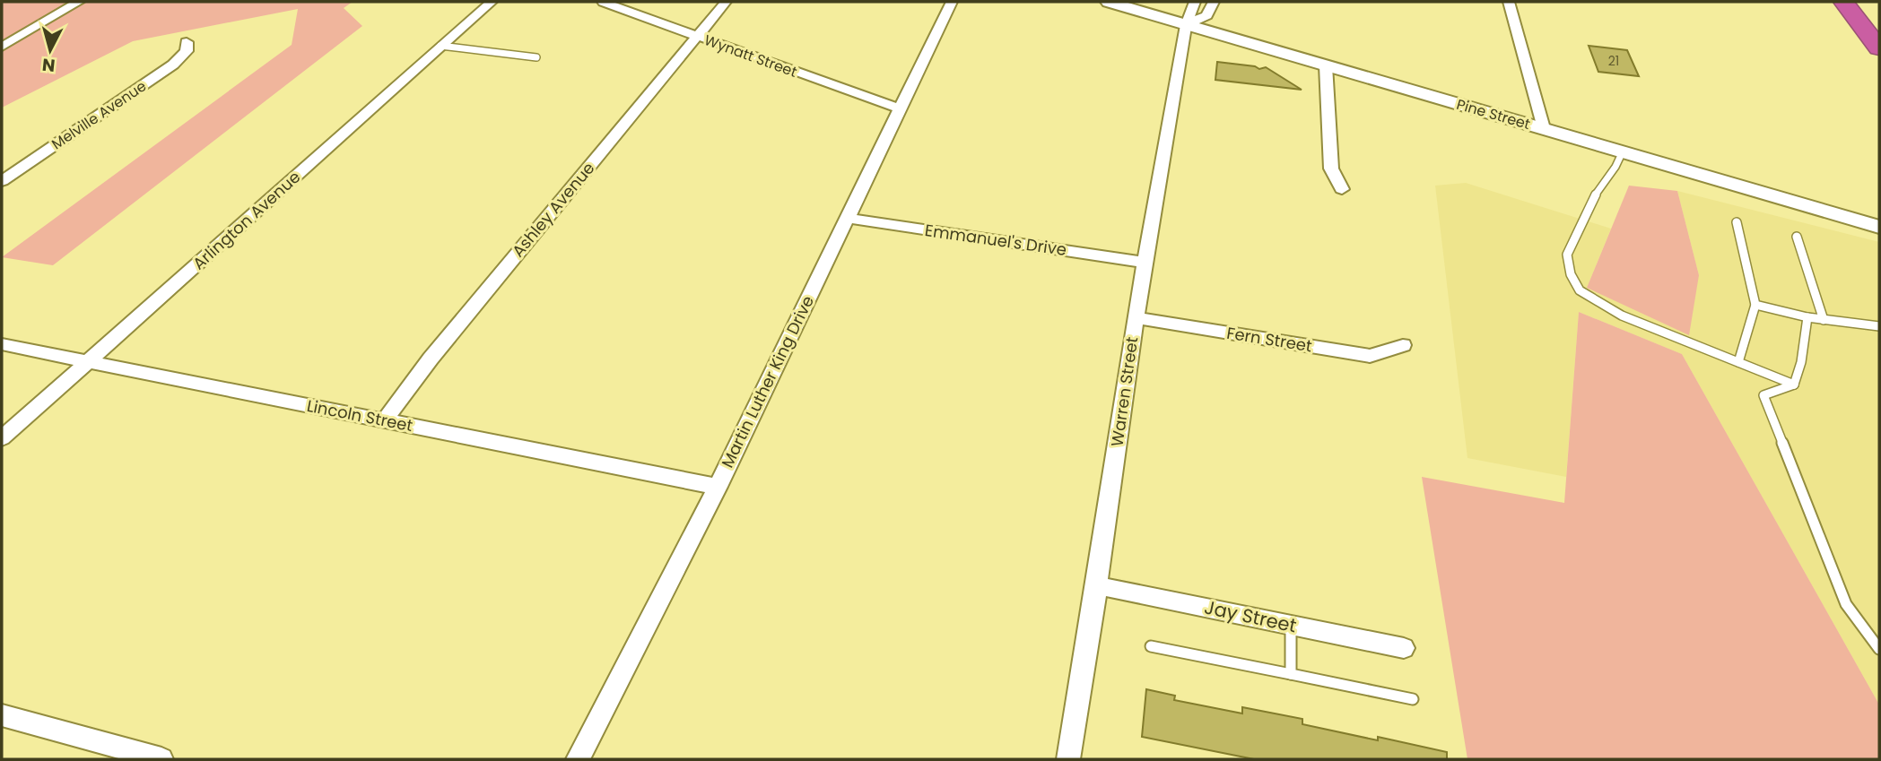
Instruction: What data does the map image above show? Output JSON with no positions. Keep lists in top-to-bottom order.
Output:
{
  "streets": {
    "street": [
      "Wynatt Street",
      "Pine Street",
      "Melville Avenue",
      "Ashley Avenue",
      "Arlington Avenue",
      "Emmanuel's Drive",
      "Fern Street",
      "Martin Luther King Drive",
      "Warren Street",
      "Lincoln Street",
      "Jay Street"
    ]
  },
  "crossings": [
    ["Wynatt Street", "Ashley Avenue"],
    ["Wynatt Street", "Martin Luther King Drive"],
    ["Pine Street", "Warren Street"],
    ["Ashley Avenue", "Lincoln Street"],
    ["Arlington Avenue", "Lincoln Street"],
    ["Emmanuel's Drive", "Martin Luther King Drive"],
    ["Emmanuel's Drive", "Warren Street"],
    ["Fern Street", "Warren Street"],
    ["Martin Luther King Drive", "Lincoln Street"],
    ["Warren Street", "Jay Street"]
  ],
  "house_numbers": ["21"],
  "north": "bottom"
}
